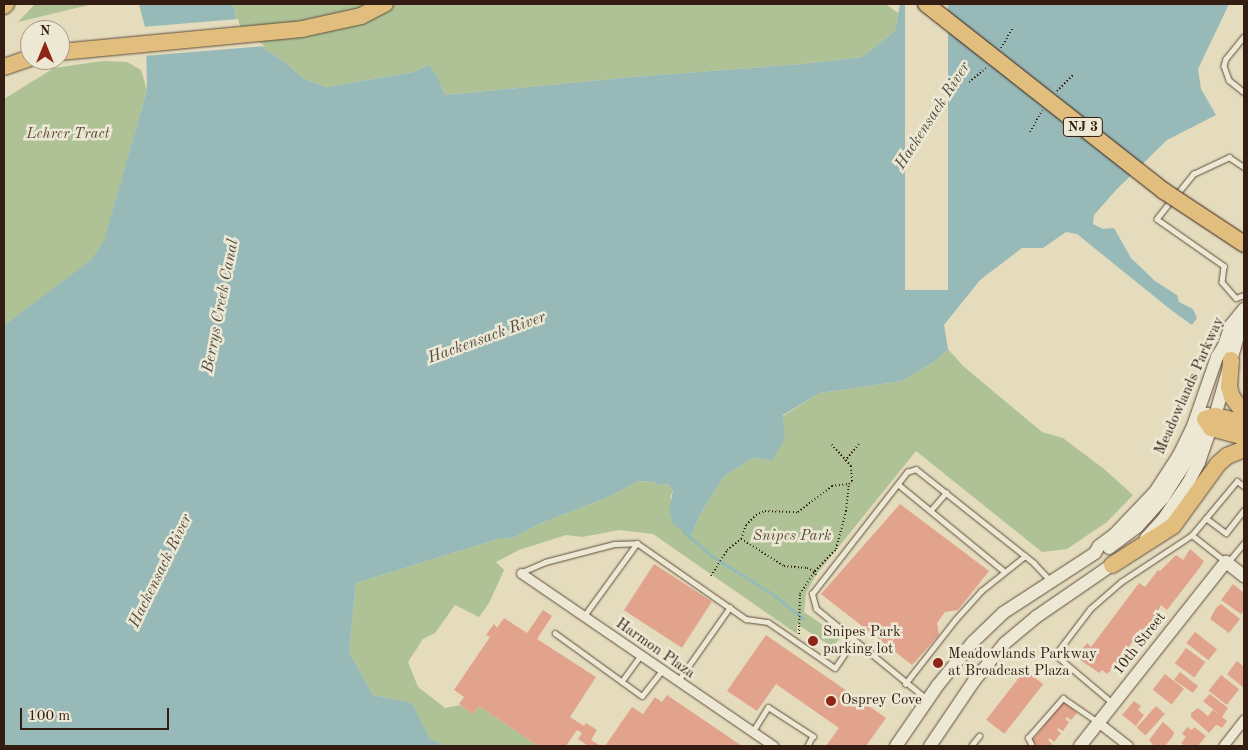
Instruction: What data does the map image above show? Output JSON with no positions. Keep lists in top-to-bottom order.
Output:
{
  "streets": {
    "highway": ["NJ 3"],
    "main road": ["Meadowlands Parkway", "10th Street"],
    "street": ["Harmon Plaza"]
  },
  "water": ["Hackensack River", "Berrys Creek Canal"],
  "parks": ["Lehrer Tract", "Snipes Park"],
  "places": ["Snipes Park parking lot", "Meadowlands Parkway at Broadcast Plaza", "Osprey Cove"],
  "scale_bar": "100 m",
  "north": "top"
}
